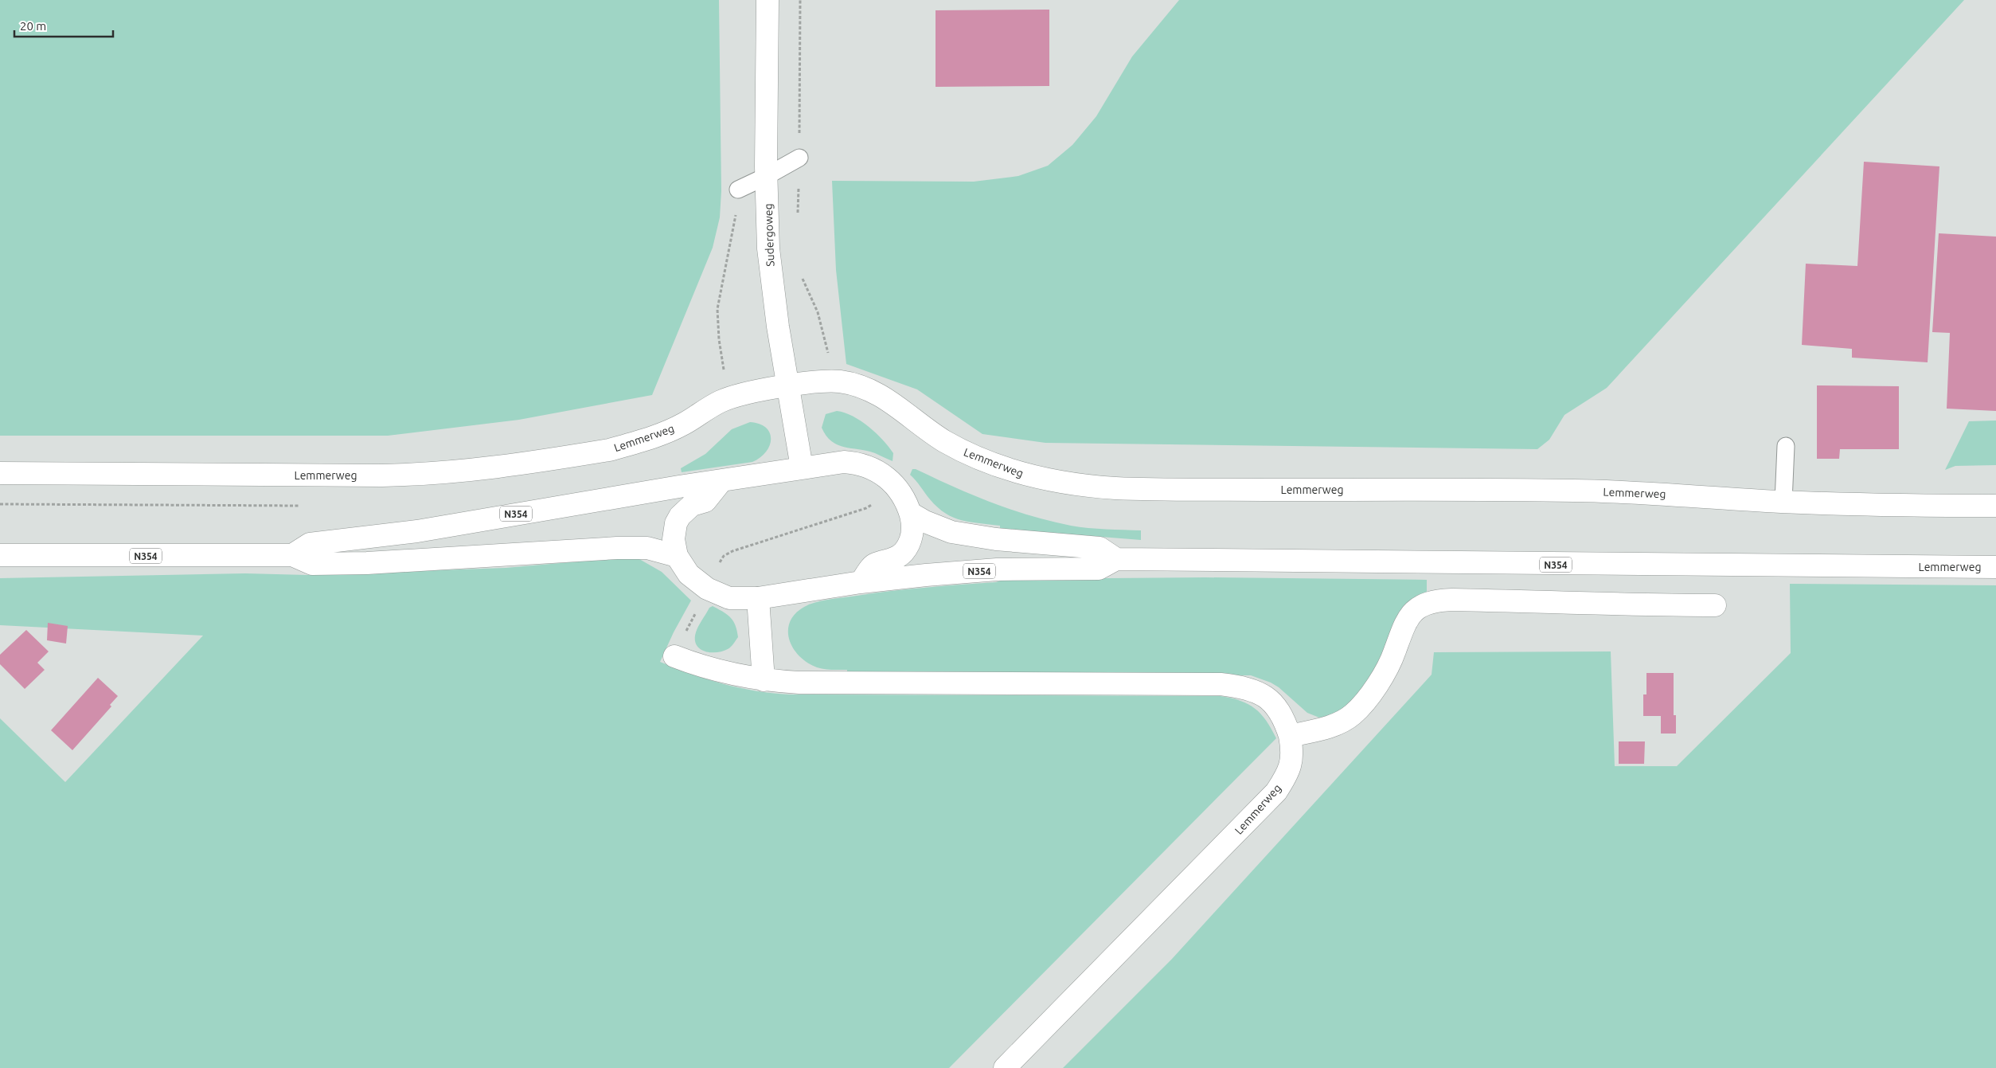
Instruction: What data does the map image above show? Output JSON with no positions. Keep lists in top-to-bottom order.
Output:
{
  "streets": {
    "street": ["Sudergoweg", "Lemmerweg", "N354"]
  },
  "crossings": [
    ["Sudergoweg", "Lemmerweg"],
    ["Sudergoweg", "N354"],
    ["Lemmerweg", "N354"]
  ],
  "scale_bar": "20 m"
}
